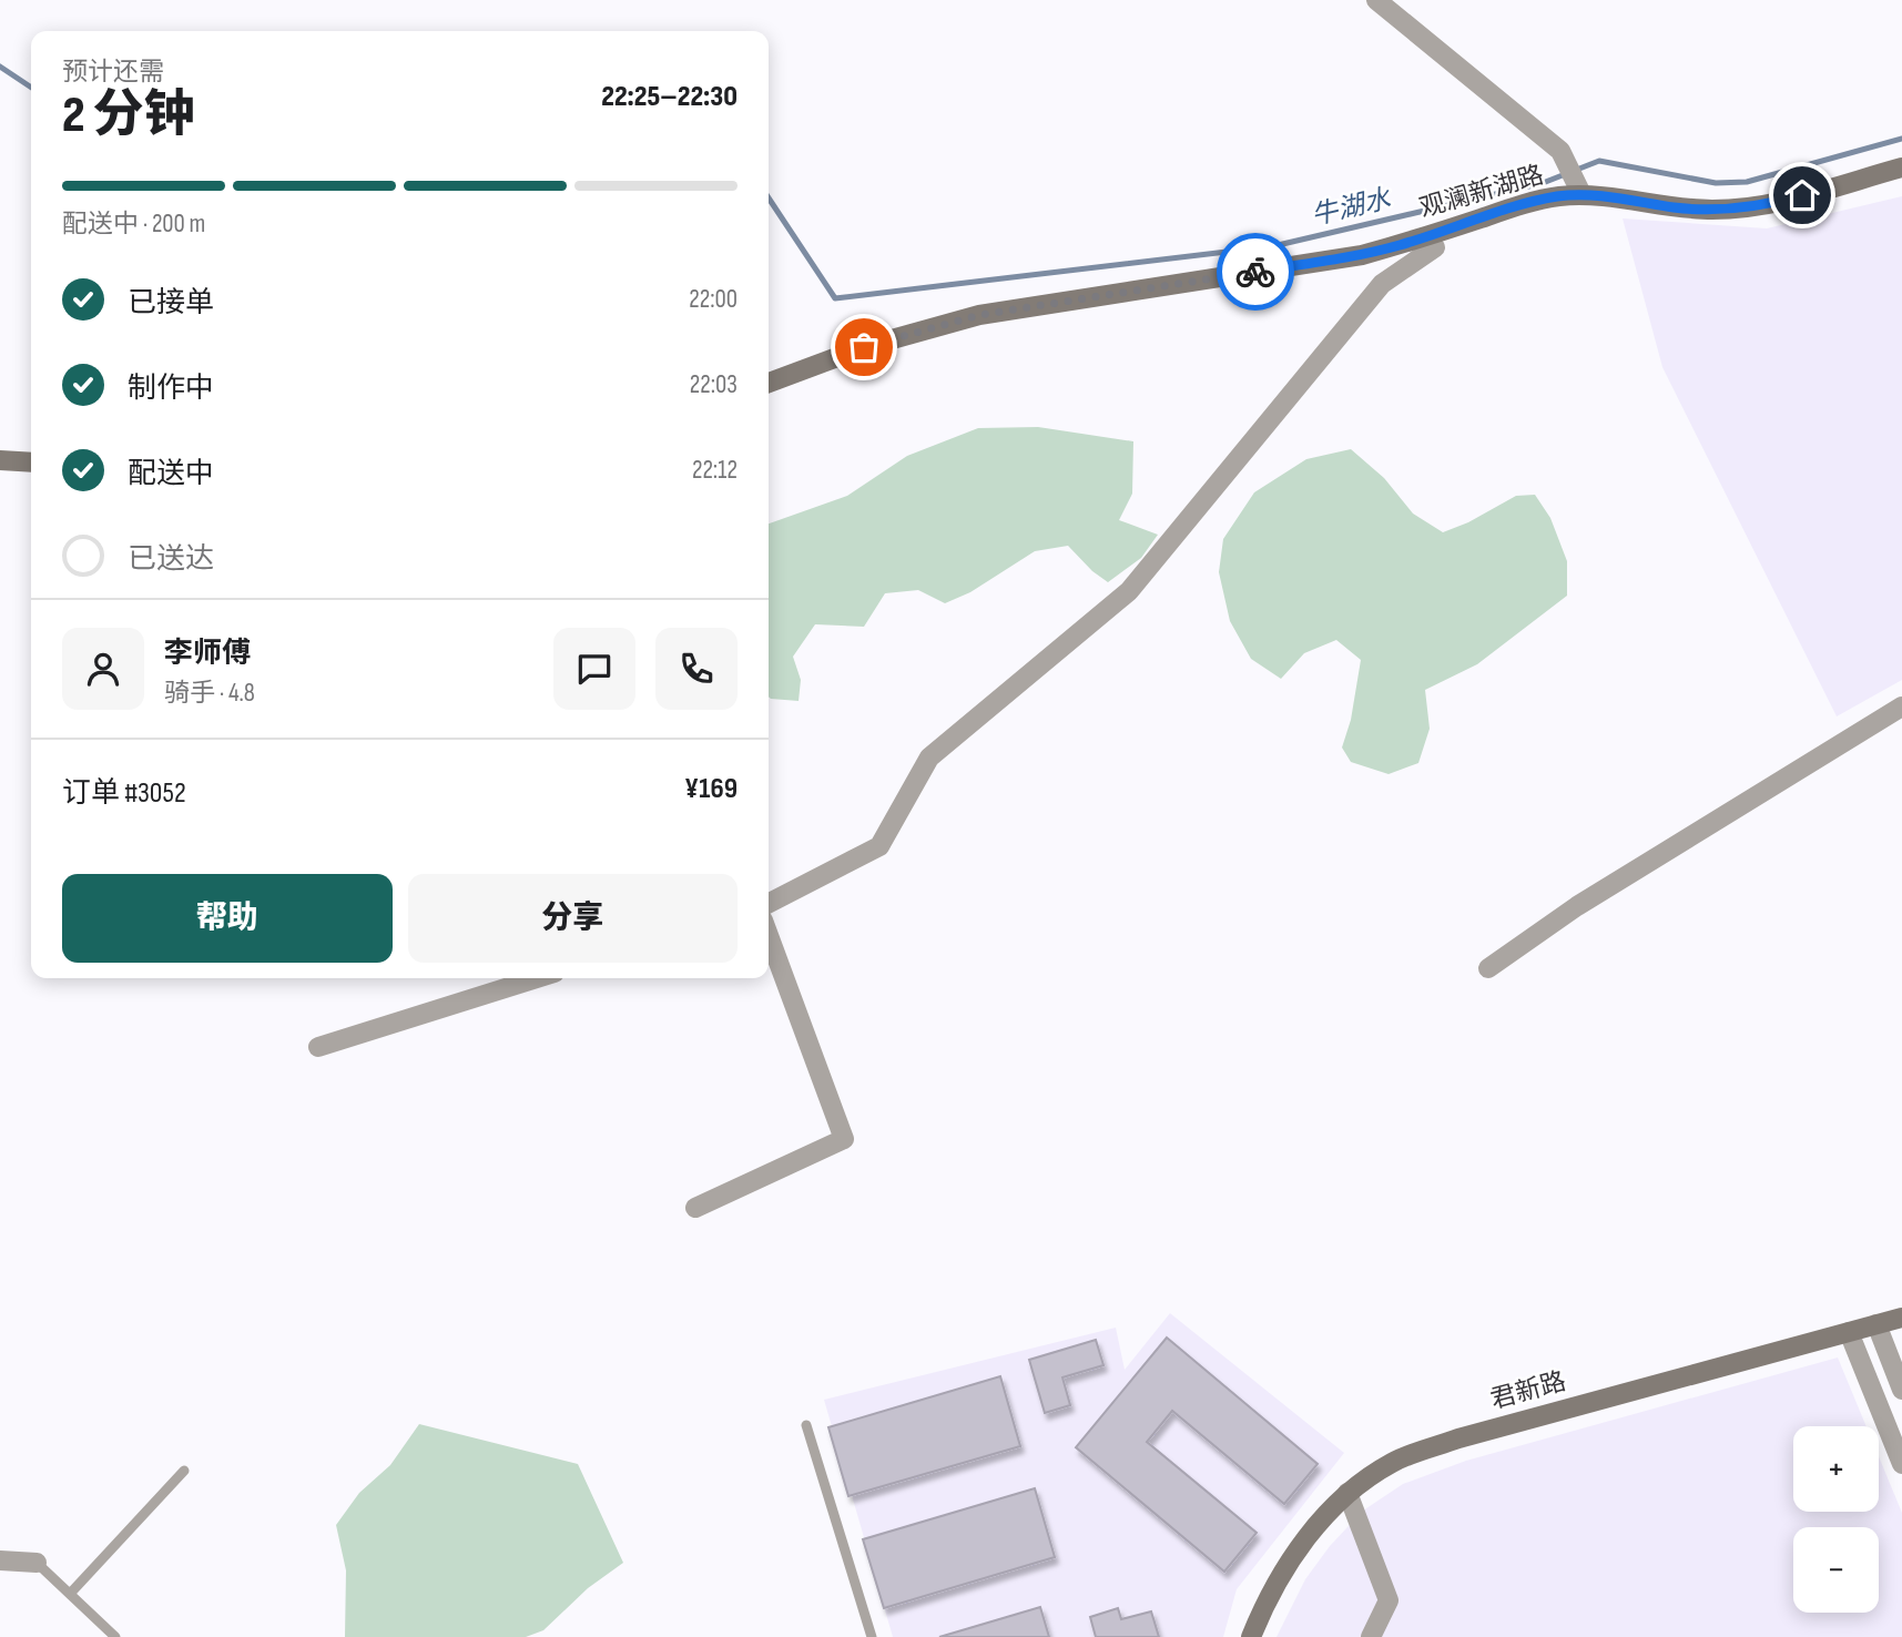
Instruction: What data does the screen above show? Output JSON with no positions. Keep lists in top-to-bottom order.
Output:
{
  "streets": {
    "street": ["观澜新湖路", "君新路"]
  },
  "water": ["牛湖水"],
  "page": {
    "heading": ["2 分钟", "预计还需", "22:25–22:30"],
    "panel": [
      "李师傅",
      "骑手 · 4.8",
      "订单 #3052",
      "¥169"
    ],
    "bar": "配送中 · 200 m",
    "list": [
      ["已接单", "22:00"],
      ["制作中", "22:03"],
      ["配送中", "22:12"],
      "已送达"
    ],
    "buttons": ["帮助", "分享"],
    "map_buttons": ["+", "−"]
  }
}
